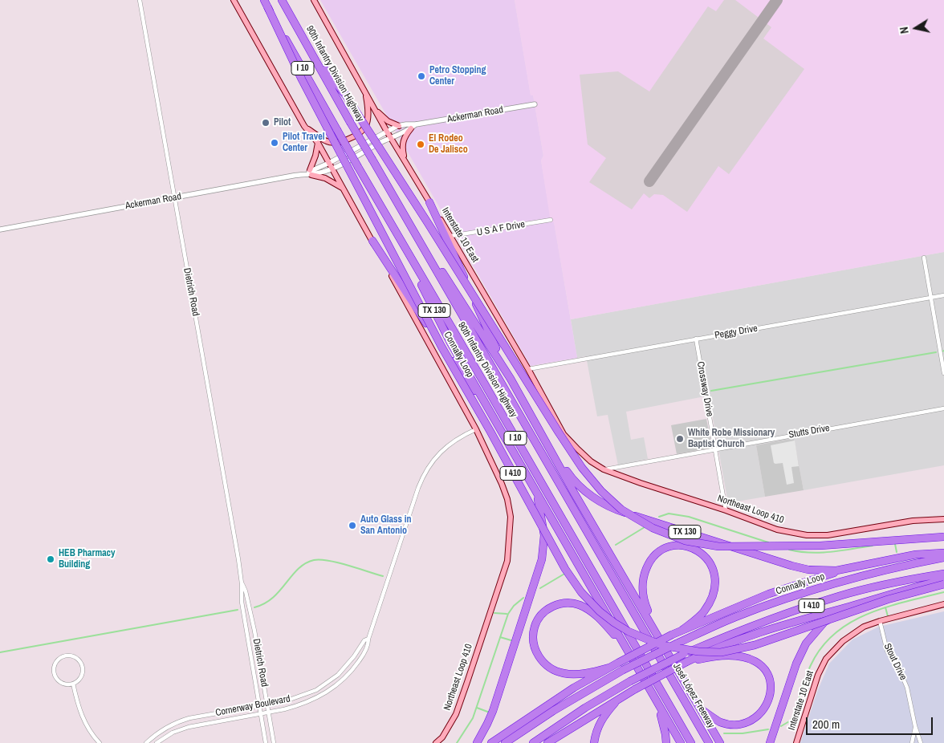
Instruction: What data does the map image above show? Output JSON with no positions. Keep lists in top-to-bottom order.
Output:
{
  "streets": {
    "highway": [
      "I 10",
      "90th Infantry Division Highway",
      "TX 130",
      "Connally Loop",
      "I 410",
      "José López Freeway"
    ],
    "main road": ["Interstate 10 East", "Northeast Loop 410"],
    "street": [
      "Ackerman Road",
      "U S A F Drive",
      "Dietrich Road",
      "Peggy Drive",
      "Crossway Drive",
      "Stutts Drive",
      "Stout Drive",
      "Cornerway Boulevard"
    ]
  },
  "crossings": [
    ["90th Infantry Division Highway", "TX 130"],
    ["90th Infantry Division Highway", "Connally Loop"],
    ["90th Infantry Division Highway", "José López Freeway"],
    ["Ackerman Road", "Interstate 10 East"],
    ["Ackerman Road", "Dietrich Road"],
    ["U S A F Drive", "Interstate 10 East"],
    ["Interstate 10 East", "Peggy Drive"],
    ["Interstate 10 East", "Stutts Drive"],
    ["Interstate 10 East", "Northeast Loop 410"],
    ["Interstate 10 East", "Stout Drive"],
    ["Dietrich Road", "Cornerway Boulevard"],
    ["Peggy Drive", "Crossway Drive"],
    ["Crossway Drive", "Stutts Drive"],
    ["Crossway Drive", "Northeast Loop 410"],
    ["Stutts Drive", "Northeast Loop 410"],
    ["Northeast Loop 410", "Cornerway Boulevard"]
  ],
  "places": [
    "Petro Stopping Center",
    "Pilot",
    "Pilot Travel Center",
    "El Rodeo De Jalisco",
    "White Robe Missionary Baptist Church",
    "Auto Glass in San Antonio",
    "HEB Pharmacy Building"
  ],
  "scale_bar": "200 m",
  "north": "left"
}
